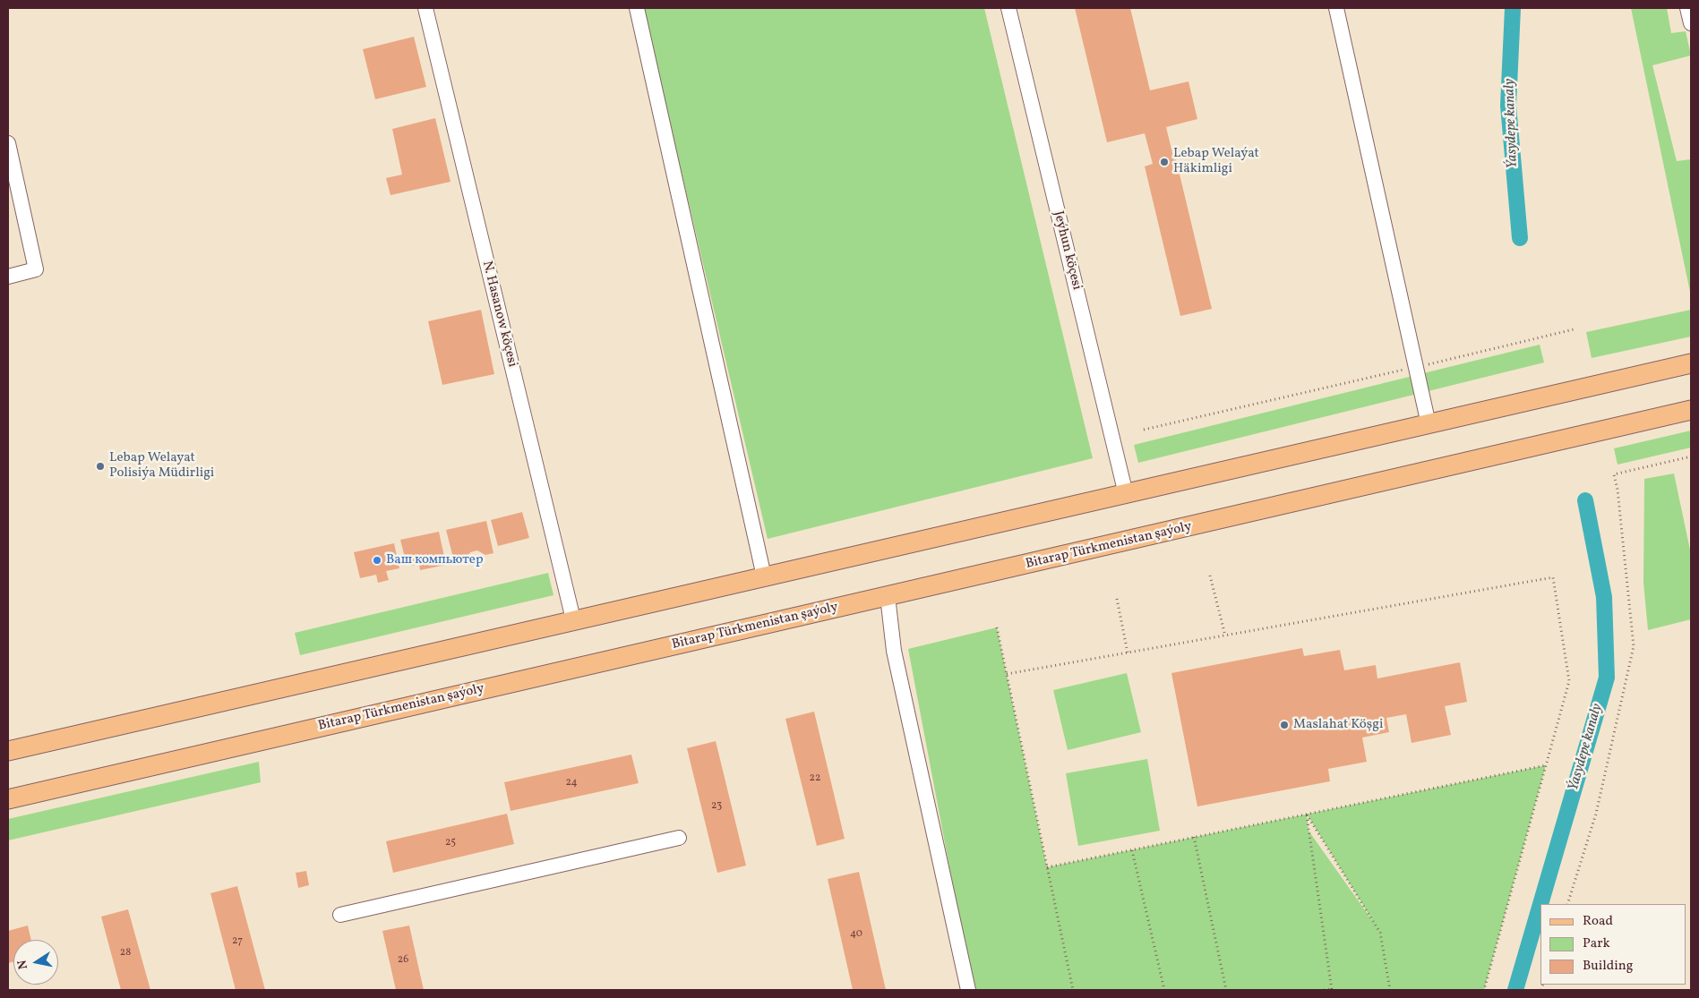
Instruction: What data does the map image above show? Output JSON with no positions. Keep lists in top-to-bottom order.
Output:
{
  "streets": {
    "main road": ["Bitarap Türkmenistan şaýoly"],
    "street": ["Jeýhun köçesi", "N. Hasanow köçesi"]
  },
  "water": ["Ýasydepe kanaly"],
  "places": [
    "Lebap Welaýat Häkimligi",
    "Lebap Welayat Polisiýa Müdirligi",
    "Ваш компьютер",
    "Maslahat Köşgi"
  ],
  "house_numbers": [
    "22",
    "24",
    "23",
    "25",
    "40",
    "27",
    "28",
    "26"
  ],
  "legend": ["Road", "Park", "Building"],
  "north": "left"
}
